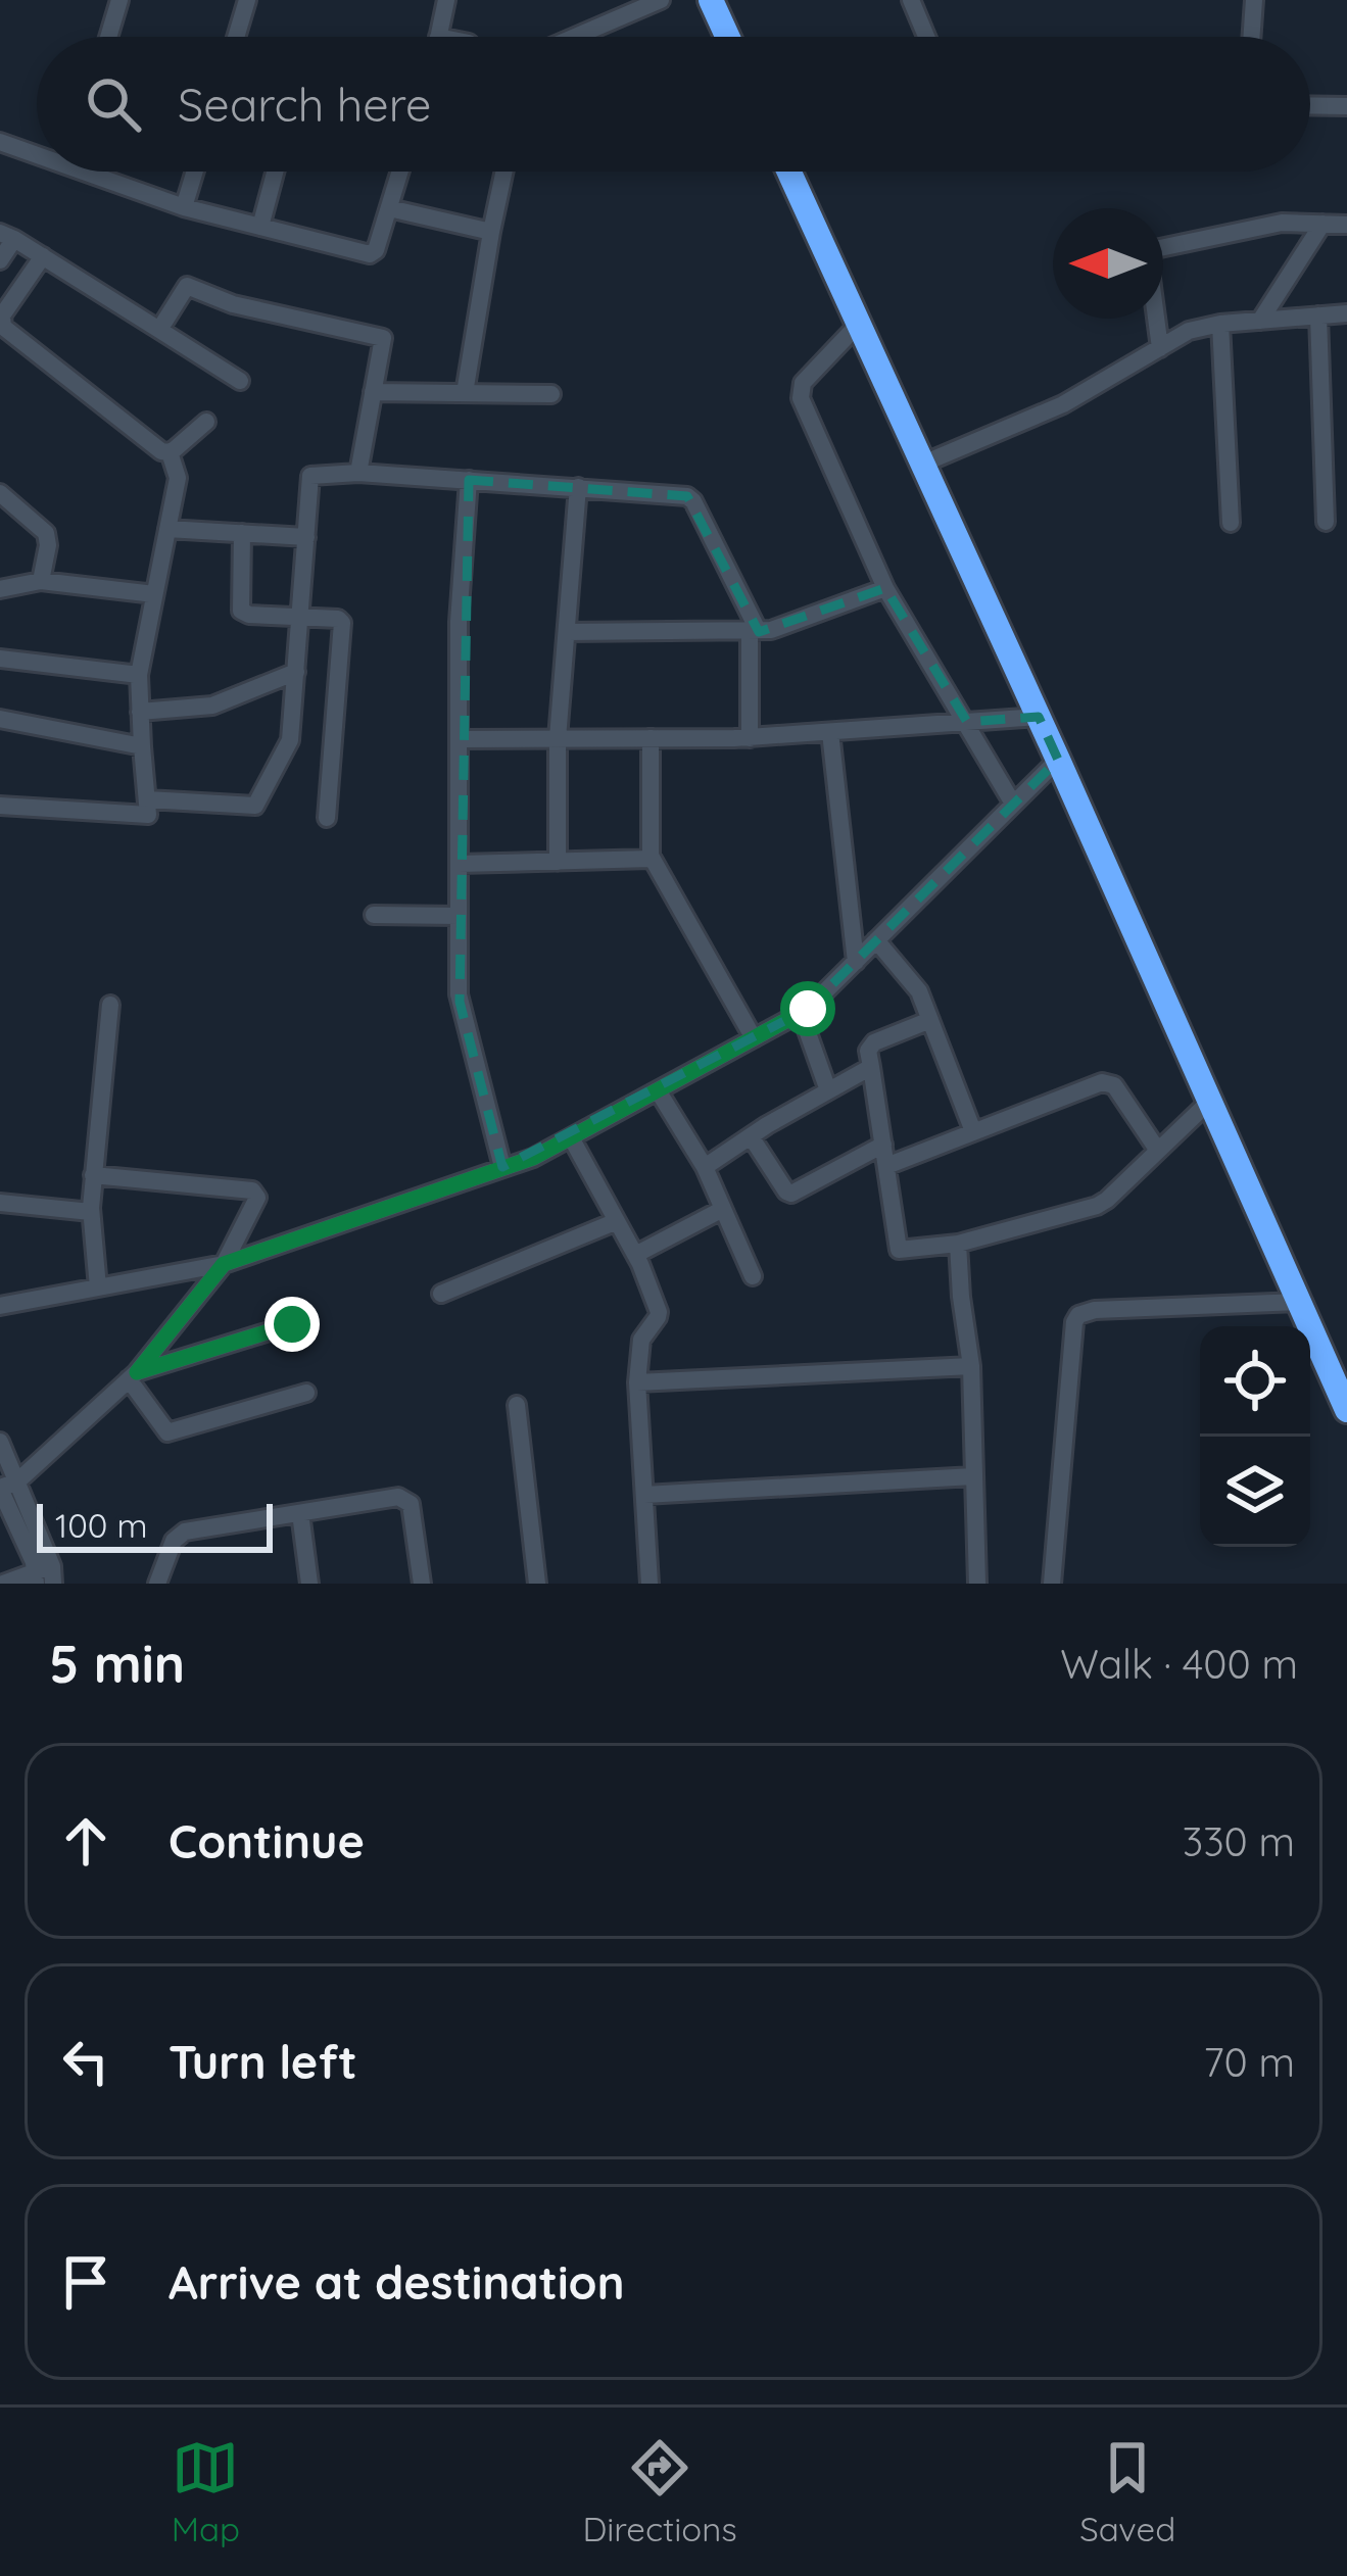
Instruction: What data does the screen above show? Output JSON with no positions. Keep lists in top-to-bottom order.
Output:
{
  "scale_bar": "100 m",
  "north": "left",
  "page": {
    "search": "Search here",
    "scale": "100 m",
    "heading": ["5 min", "Walk · 400 m"],
    "list": [
      ["Continue", "330 m"],
      ["Turn left", "70 m"],
      "Arrive at destination"
    ],
    "nav": ["Map", "Directions", "Saved"]
  }
}
